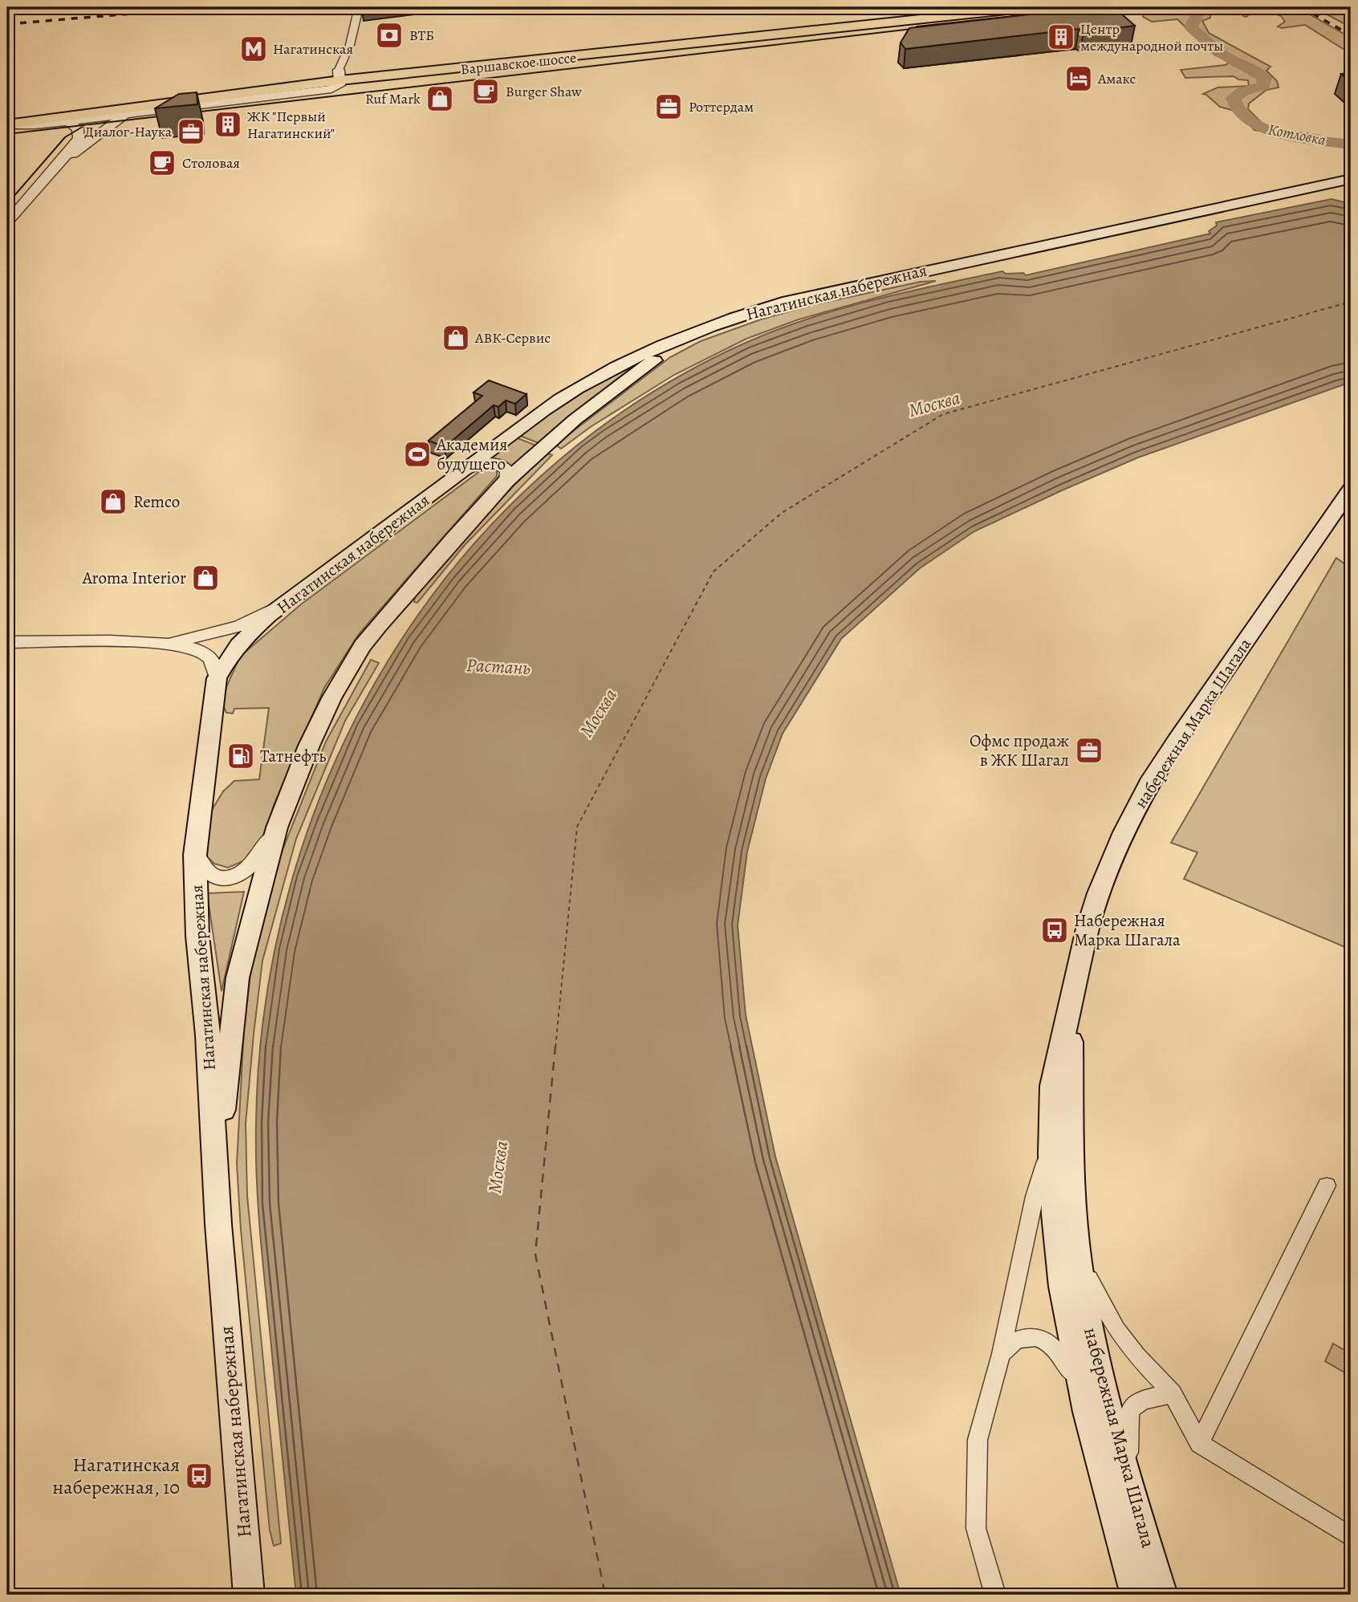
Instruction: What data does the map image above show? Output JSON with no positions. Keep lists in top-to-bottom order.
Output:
{
  "streets": {
    "main road": ["Варшавское шоссе", "Нагатинская набережная", "набережная Марка Шагала"]
  },
  "water": ["Котловка", "Москва", "Растань"],
  "places": {
    "bank": ["ВТБ"],
    "building": ["Центр международной почты", "ЖК \"Первый Нагатинский\""],
    "metro station": ["Нагатинская"],
    "hotel": ["Амакс"],
    "cafe": ["Burger Shaw", "Столовая"],
    "shop": [
      "Ruf Mark",
      "АВК-Сервис",
      "Remco",
      "Aroma Interior"
    ],
    "office": ["Роттердам", "Диалог-Наука", "Офмс продаж в ЖК Шагал"],
    "sports": ["Академия будущего"],
    "fuel station": ["Татнефть"],
    "bus stop": ["Набережная Марка Шагала", "Нагатинская набережная, 10"]
  }
}
